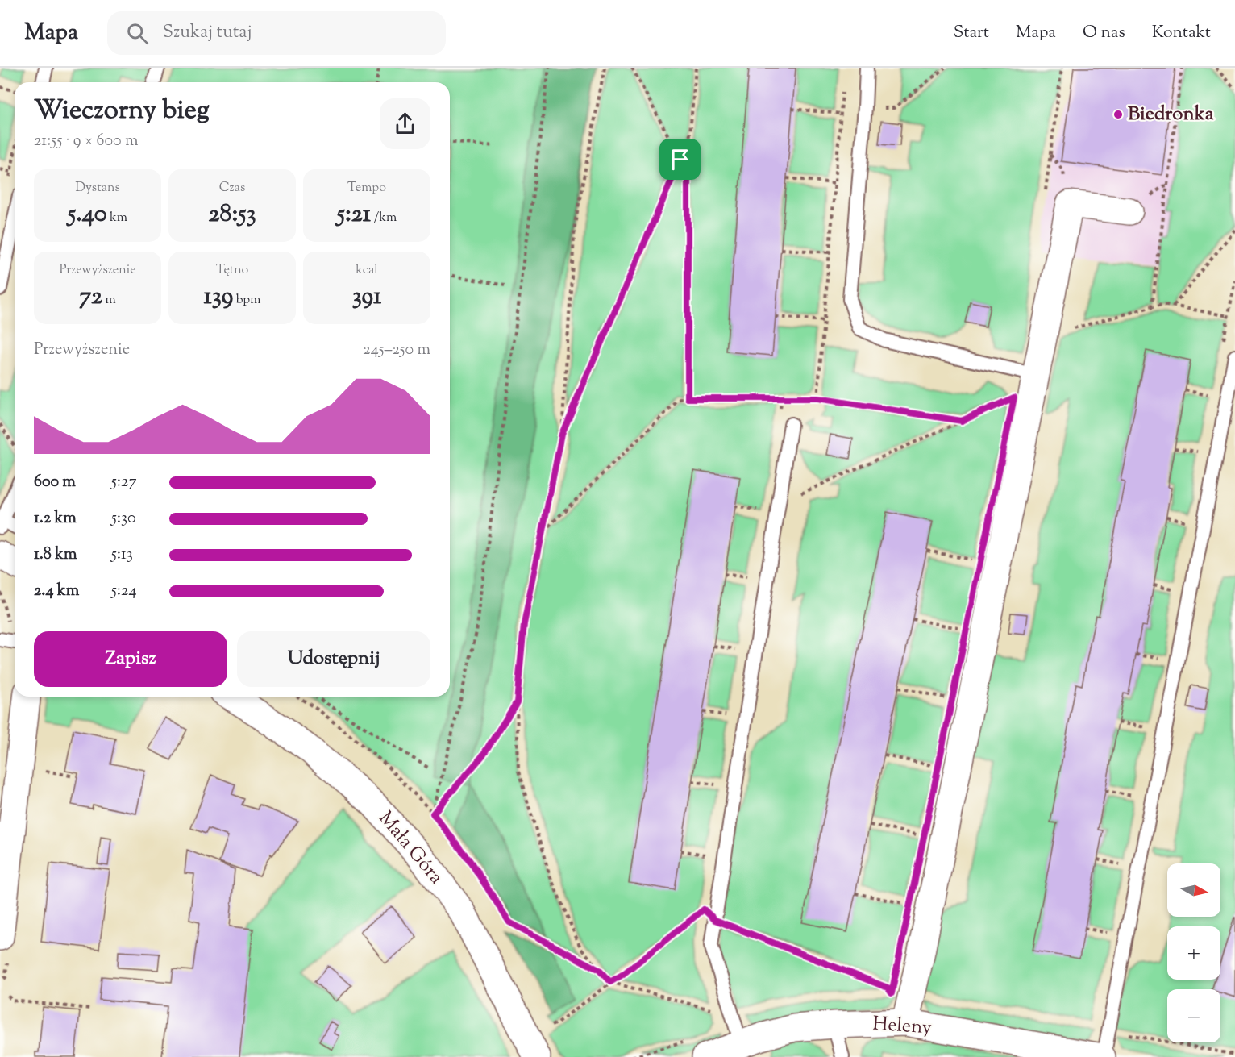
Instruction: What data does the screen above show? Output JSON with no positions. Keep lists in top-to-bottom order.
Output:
{
  "streets": {
    "street": ["Mała Góra", "Heleny"]
  },
  "places": ["Biedronka"],
  "north": "right",
  "page": {
    "header": "Mapa",
    "search": "Szukaj tutaj",
    "nav": [
      "Start",
      "Mapa",
      "O nas",
      "Kontakt"
    ],
    "heading": ["Wieczorny bieg", "21:55 · 9 × 600 m"],
    "stats": [
      ["Dystans", "5.40 km"],
      ["Czas", "28:53"],
      ["Tempo", "5:21 /km"],
      ["Przewyższenie", "72 m"],
      ["Tętno", "139 bpm"],
      ["kcal", "391"]
    ],
    "chart": ["Przewyższenie", "245–250 m"],
    "list": [
      {
        "name": "600 m",
        "note": "5:27"
      },
      {
        "name": "1.2 km",
        "note": "5:30"
      },
      {
        "name": "1.8 km",
        "note": "5:13"
      },
      {
        "name": "2.4 km",
        "note": "5:24"
      }
    ],
    "buttons": ["Zapisz", "Udostępnij"],
    "map_buttons": ["+", "−"]
  }
}
